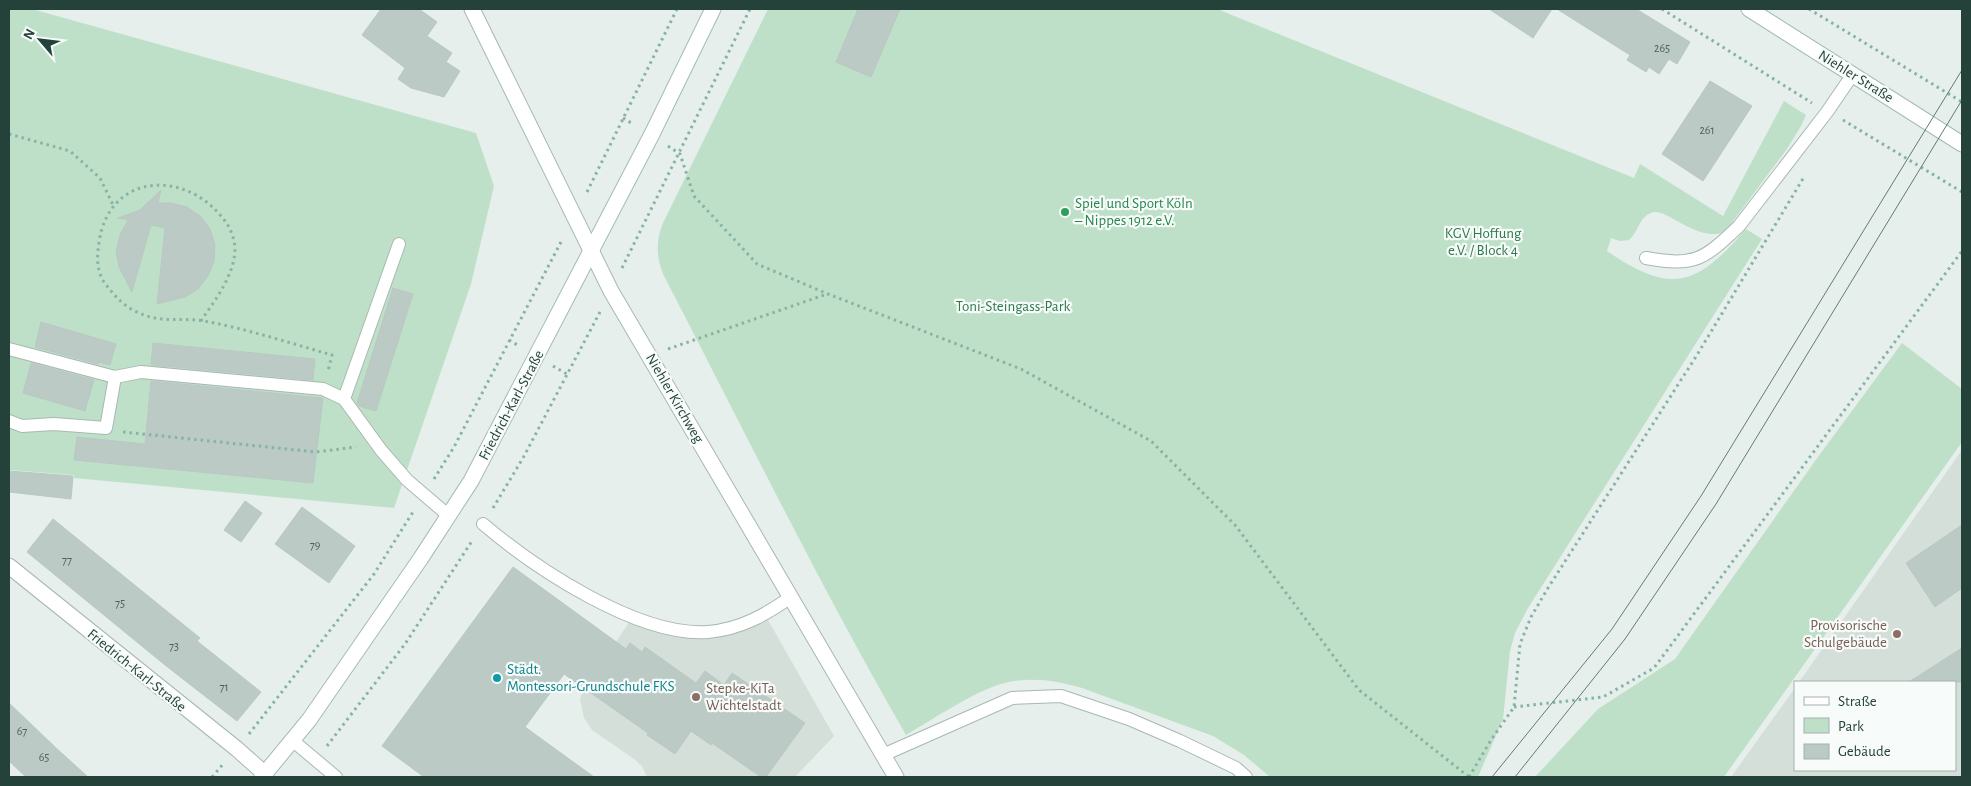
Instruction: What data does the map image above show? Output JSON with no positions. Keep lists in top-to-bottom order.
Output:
{
  "streets": {
    "street": ["Niehler Straße", "Niehler Kirchweg", "Friedrich-Karl-Straße"]
  },
  "crossings": [
    ["Niehler Kirchweg", "Friedrich-Karl-Straße"]
  ],
  "parks": ["KGV Hoffung e.V. / Block 4", "Toni-Steingass-Park"],
  "places": [
    "Spiel und Sport Köln – Nippes 1912 e.V.",
    "Provisorische Schulgebäude",
    "Städt. Montessori-Grundschule FKS",
    "Stepke-KiTa Wichtelstadt"
  ],
  "house_numbers": [
    "265",
    "261",
    "79",
    "77",
    "75",
    "73",
    "71",
    "67",
    "65"
  ],
  "legend": ["Straße", "Park", "Gebäude"],
  "north": "top left"
}
